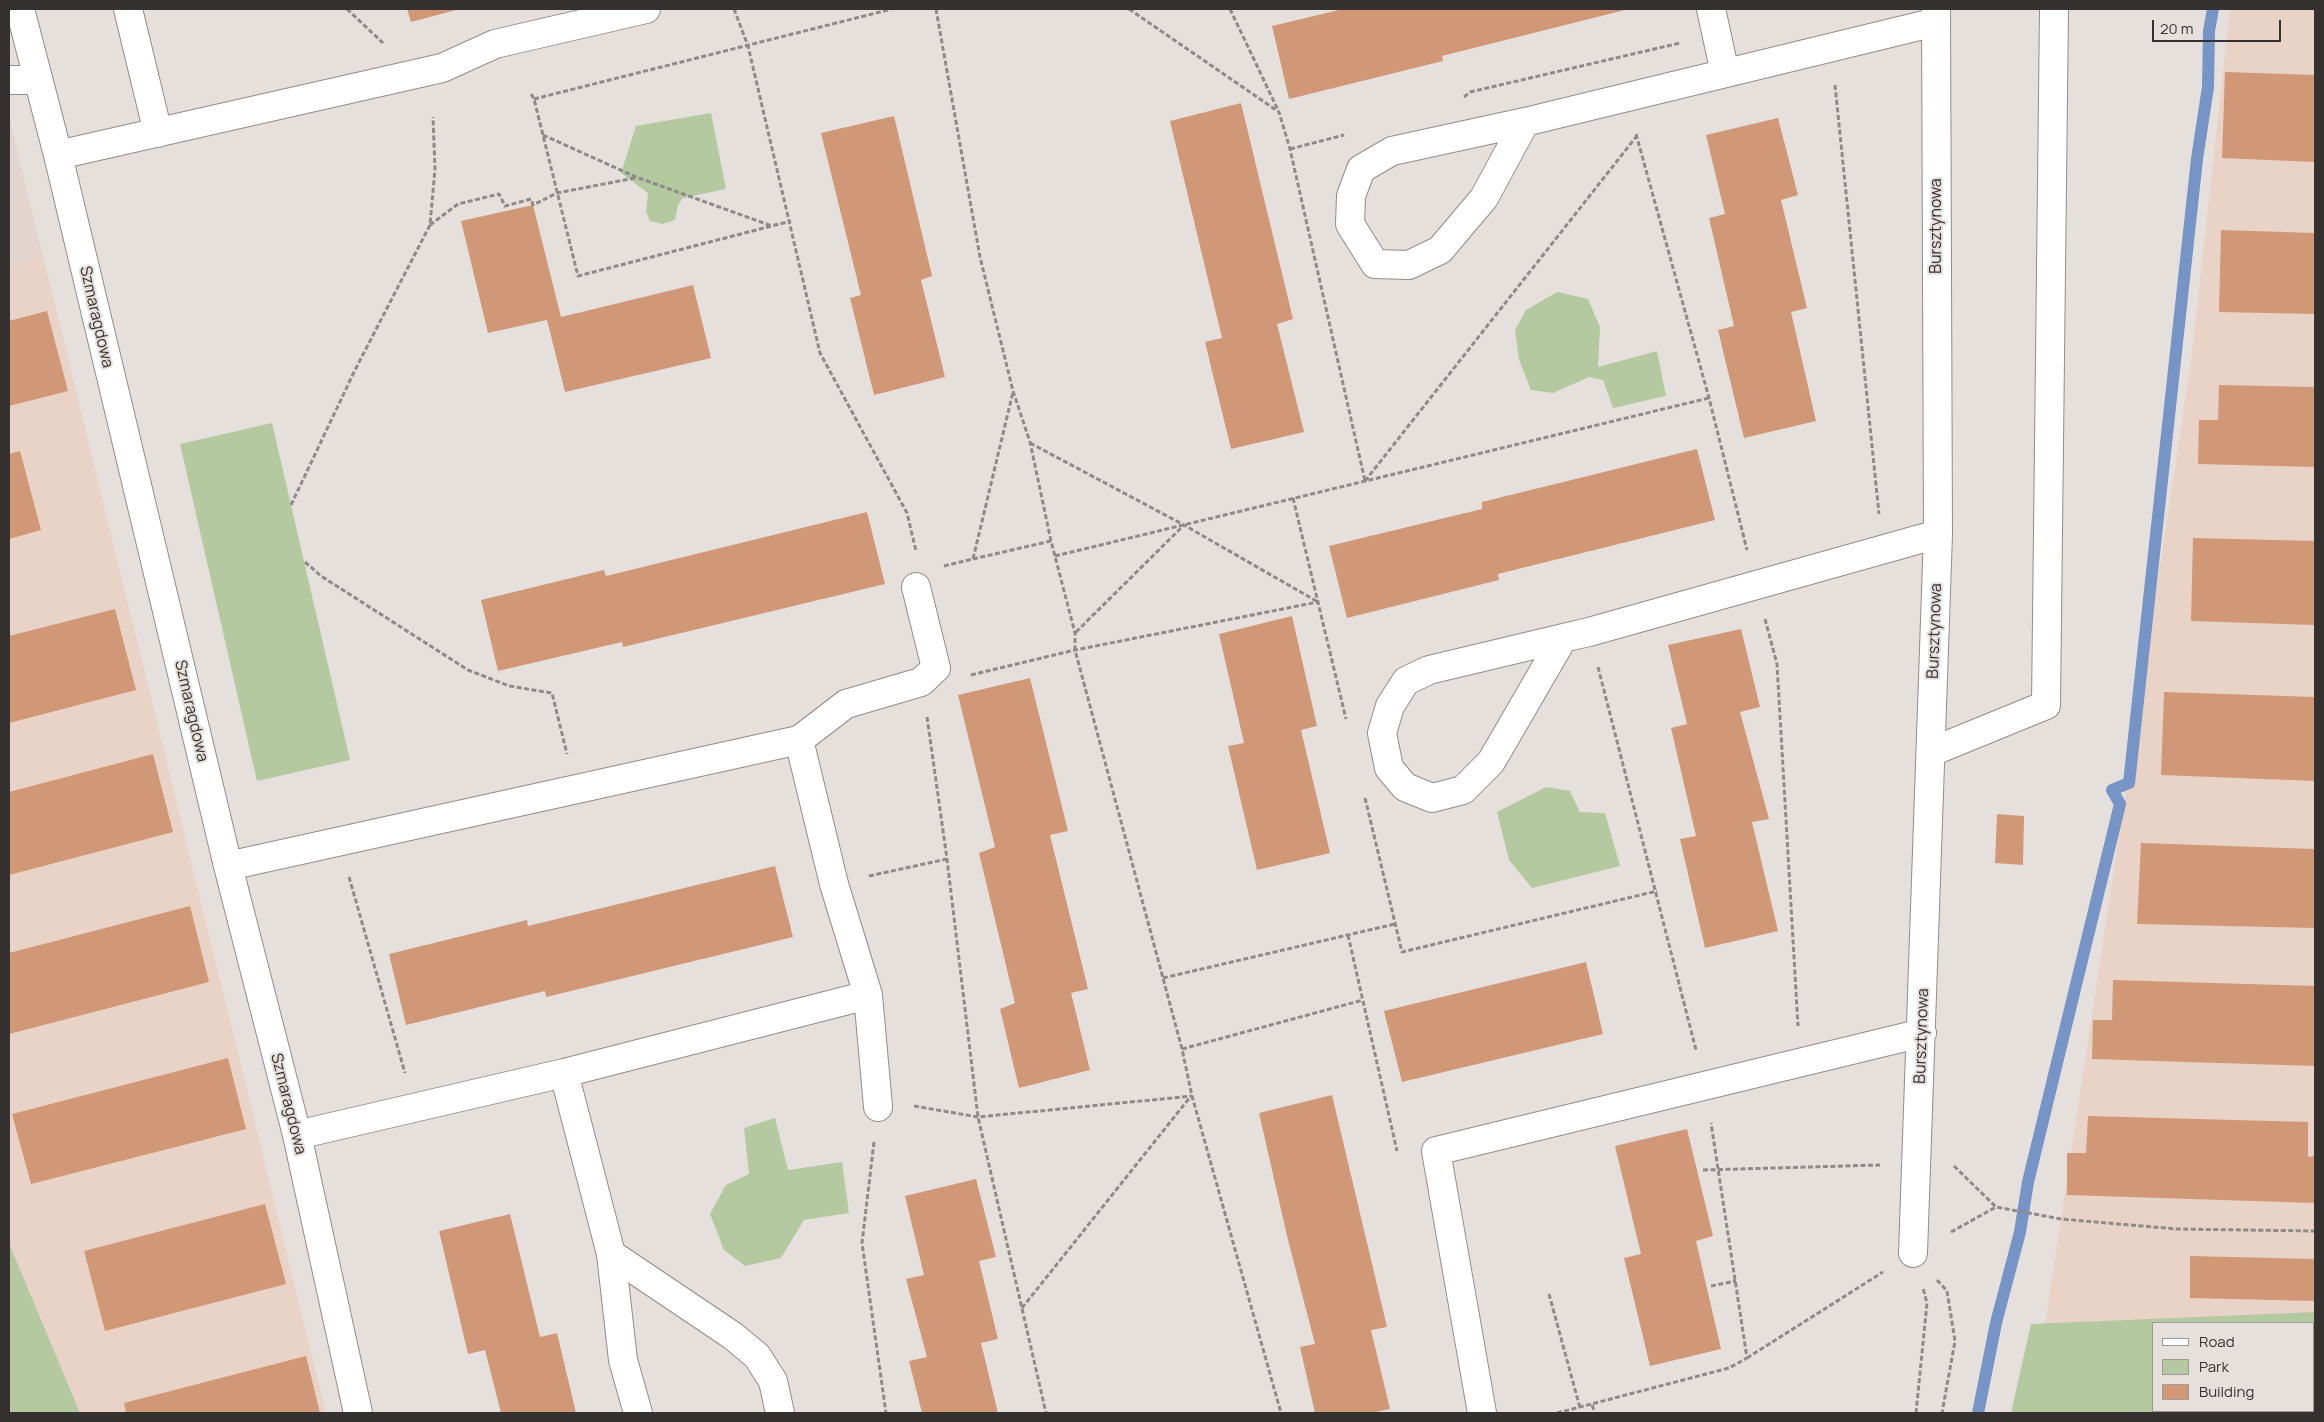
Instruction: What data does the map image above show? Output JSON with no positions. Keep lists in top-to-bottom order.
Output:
{
  "streets": {
    "street": ["Bursztynowa", "Szmaragdowa"]
  },
  "legend": ["Road", "Park", "Building"],
  "scale_bar": "20 m"
}
